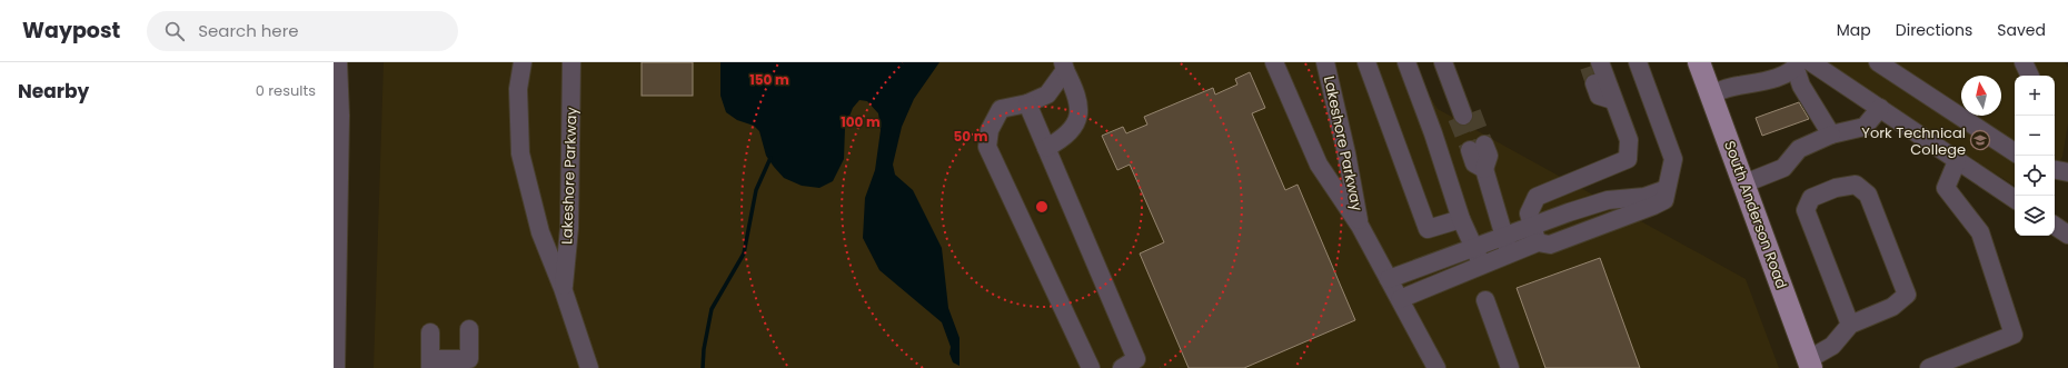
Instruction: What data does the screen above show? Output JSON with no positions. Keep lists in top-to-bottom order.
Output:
{
  "streets": {
    "main road": ["South Anderson Road"],
    "street": ["Lakeshore Parkway"]
  },
  "places": {
    "school or university": ["York Technical College"]
  },
  "north": "top",
  "page": {
    "header": "Waypost",
    "search": "Search here",
    "nav": ["Map", "Directions", "Saved"],
    "heading": ["Nearby", "0 results"],
    "map_buttons": ["+", "−"]
  },
  "rings": ["150 m", "100 m", "50 m"]
}
